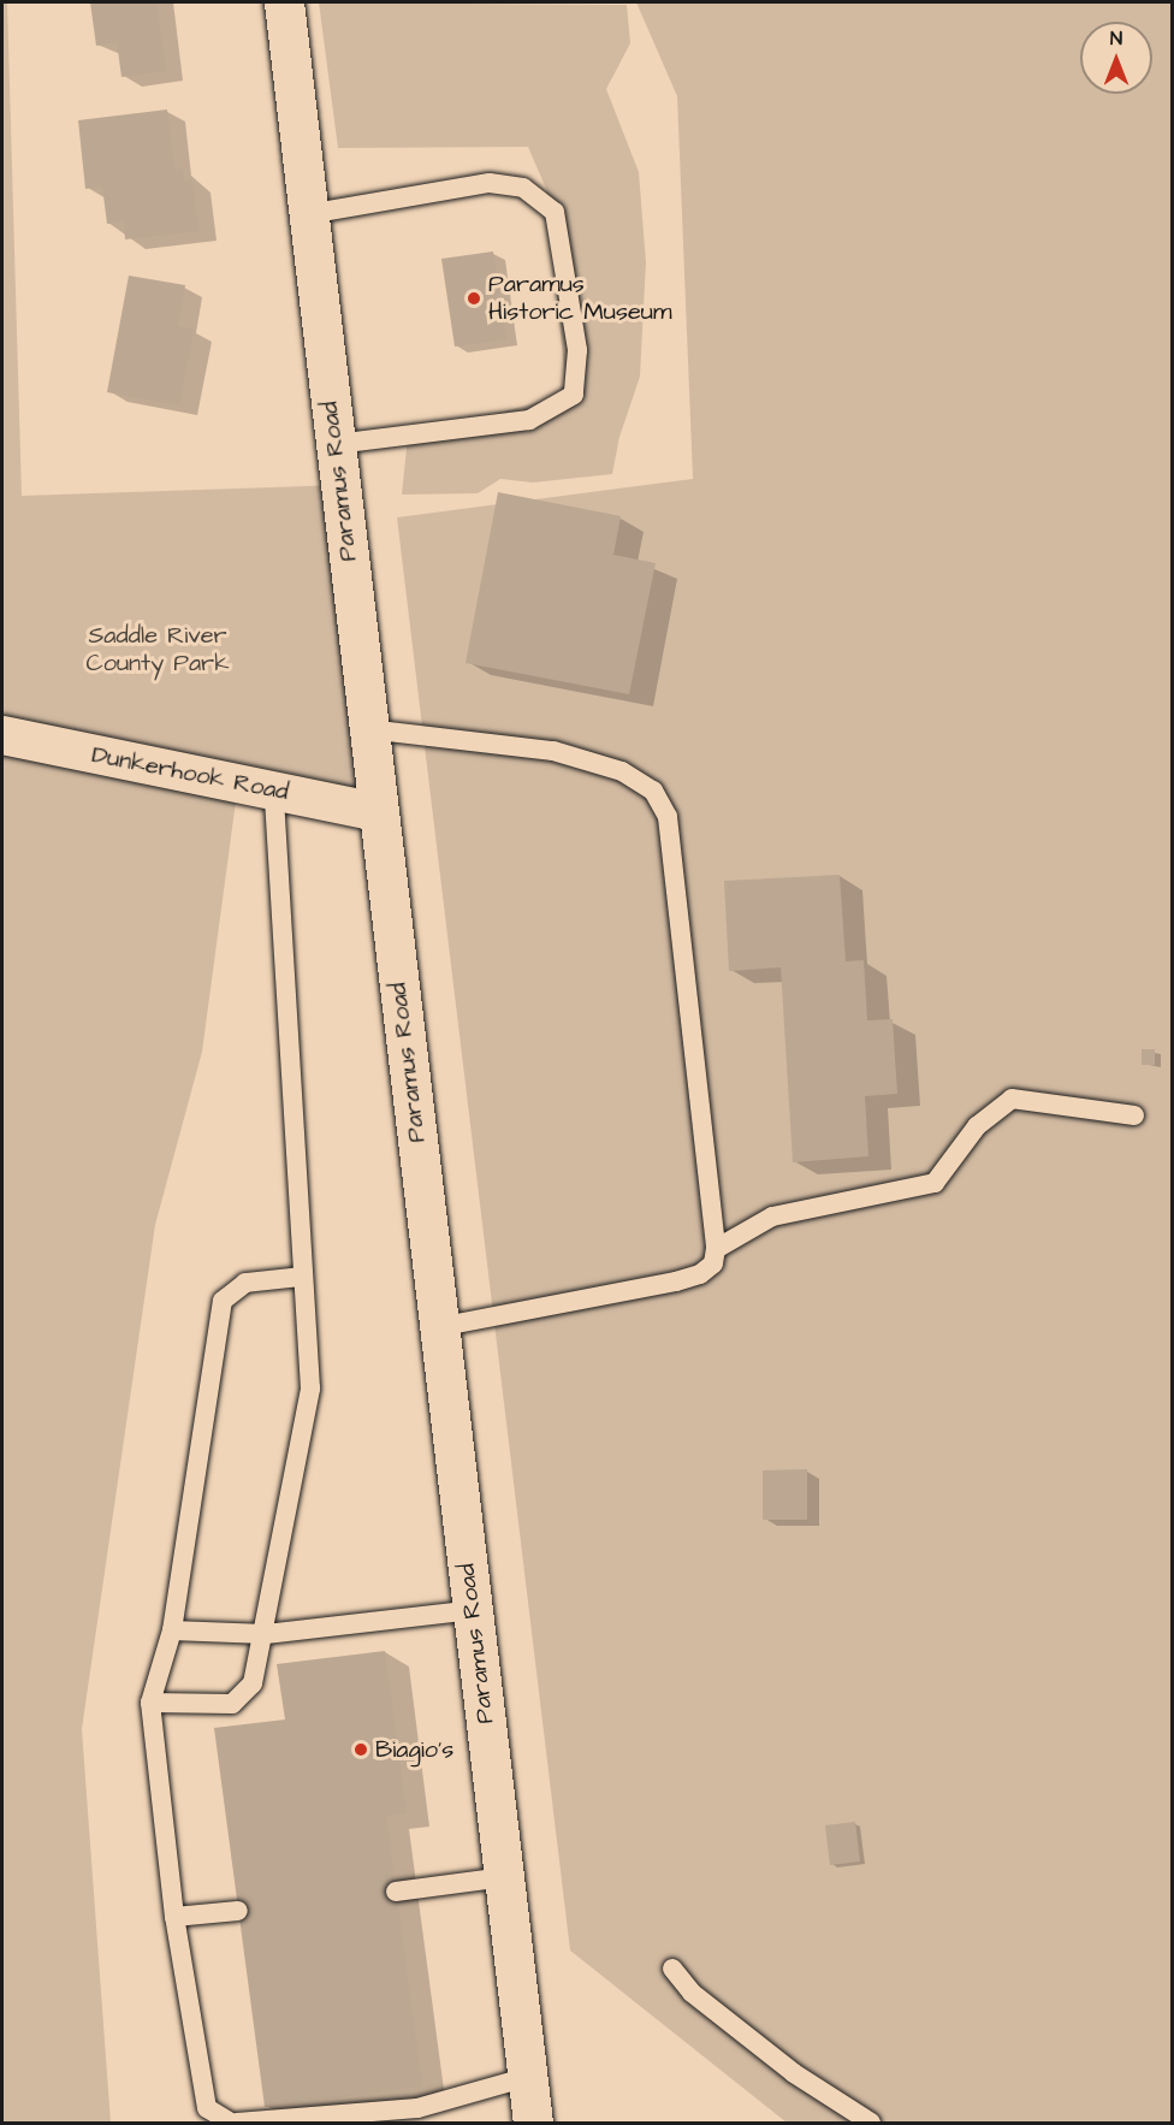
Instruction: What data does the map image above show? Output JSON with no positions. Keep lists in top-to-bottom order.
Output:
{
  "streets": {
    "main road": ["Paramus Road"],
    "street": ["Dunkerhook Road"]
  },
  "crossings": [
    ["Paramus Road", "Dunkerhook Road"]
  ],
  "parks": ["Saddle River County Park"],
  "places": ["Paramus Historic Museum", "Biagio's"],
  "north": "top"
}
